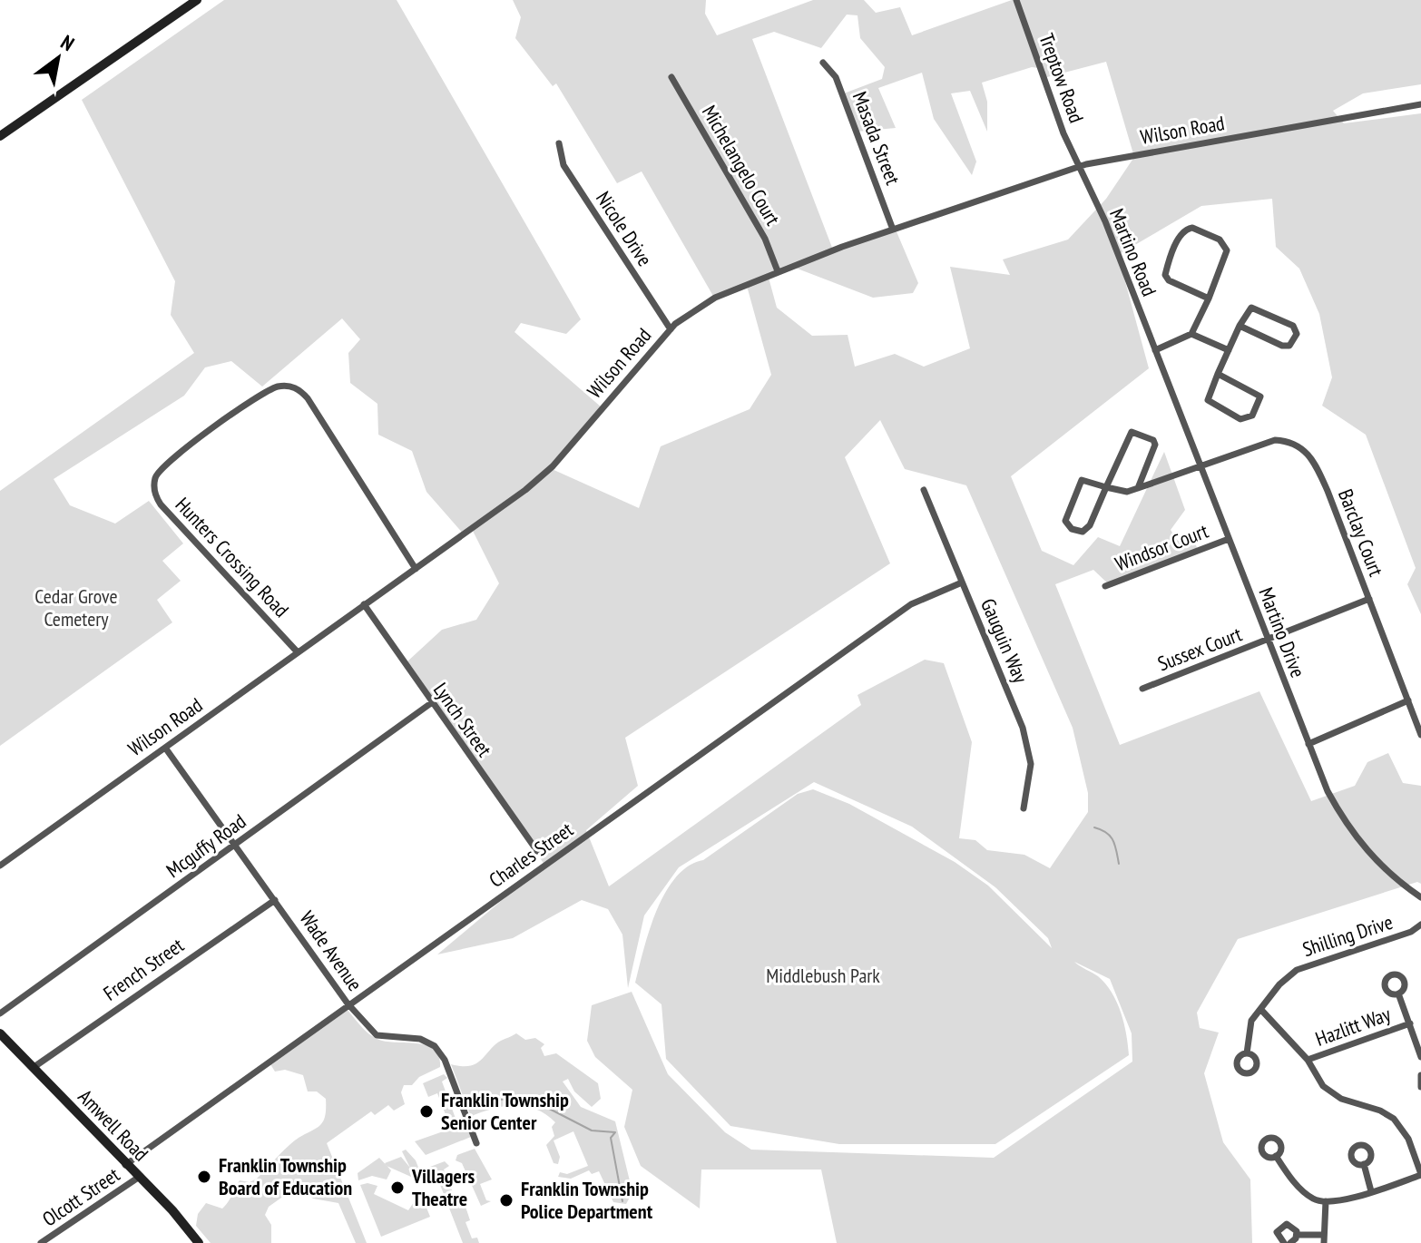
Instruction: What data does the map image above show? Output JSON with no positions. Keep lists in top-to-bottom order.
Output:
{
  "streets": {
    "main road": ["Amwell Road"],
    "street": [
      "Treptow Road",
      "Wilson Road",
      "Masada Street",
      "Michelangelo Court",
      "Nicole Drive",
      "Martino Road",
      "Barclay Court",
      "Windsor Court",
      "Hunters Crossing Road",
      "Martino Drive",
      "Gauguin Way",
      "Sussex Court",
      "Lynch Street",
      "Mcguffy Road",
      "Charles Street",
      "Shilling Drive",
      "Wade Avenue",
      "French Street",
      "Hazlitt Way",
      "Olcott Street"
    ]
  },
  "crossings": [
    ["Treptow Road", "Wilson Road"],
    ["Treptow Road", "Martino Road"],
    ["Wilson Road", "Masada Street"],
    ["Wilson Road", "Michelangelo Court"],
    ["Wilson Road", "Nicole Drive"],
    ["Wilson Road", "Martino Road"],
    ["Wilson Road", "Hunters Crossing Road"],
    ["Wilson Road", "Lynch Street"],
    ["Wilson Road", "Wade Avenue"],
    ["Martino Road", "Martino Drive"],
    ["Barclay Court", "Martino Drive"],
    ["Barclay Court", "Sussex Court"],
    ["Windsor Court", "Martino Drive"],
    ["Martino Drive", "Sussex Court"],
    ["Gauguin Way", "Charles Street"],
    ["Lynch Street", "Mcguffy Road"],
    ["Mcguffy Road", "Wade Avenue"],
    ["Charles Street", "Wade Avenue"],
    ["Charles Street", "Amwell Road"],
    ["Wade Avenue", "French Street"],
    ["French Street", "Amwell Road"],
    ["Amwell Road", "Olcott Street"]
  ],
  "parks": ["Cedar Grove Cemetery", "Middlebush Park"],
  "places": [
    "Franklin Township Senior Center",
    "Franklin Township Board of Education",
    "Villagers Theatre",
    "Franklin Township Police Department"
  ],
  "north": "top right"
}
